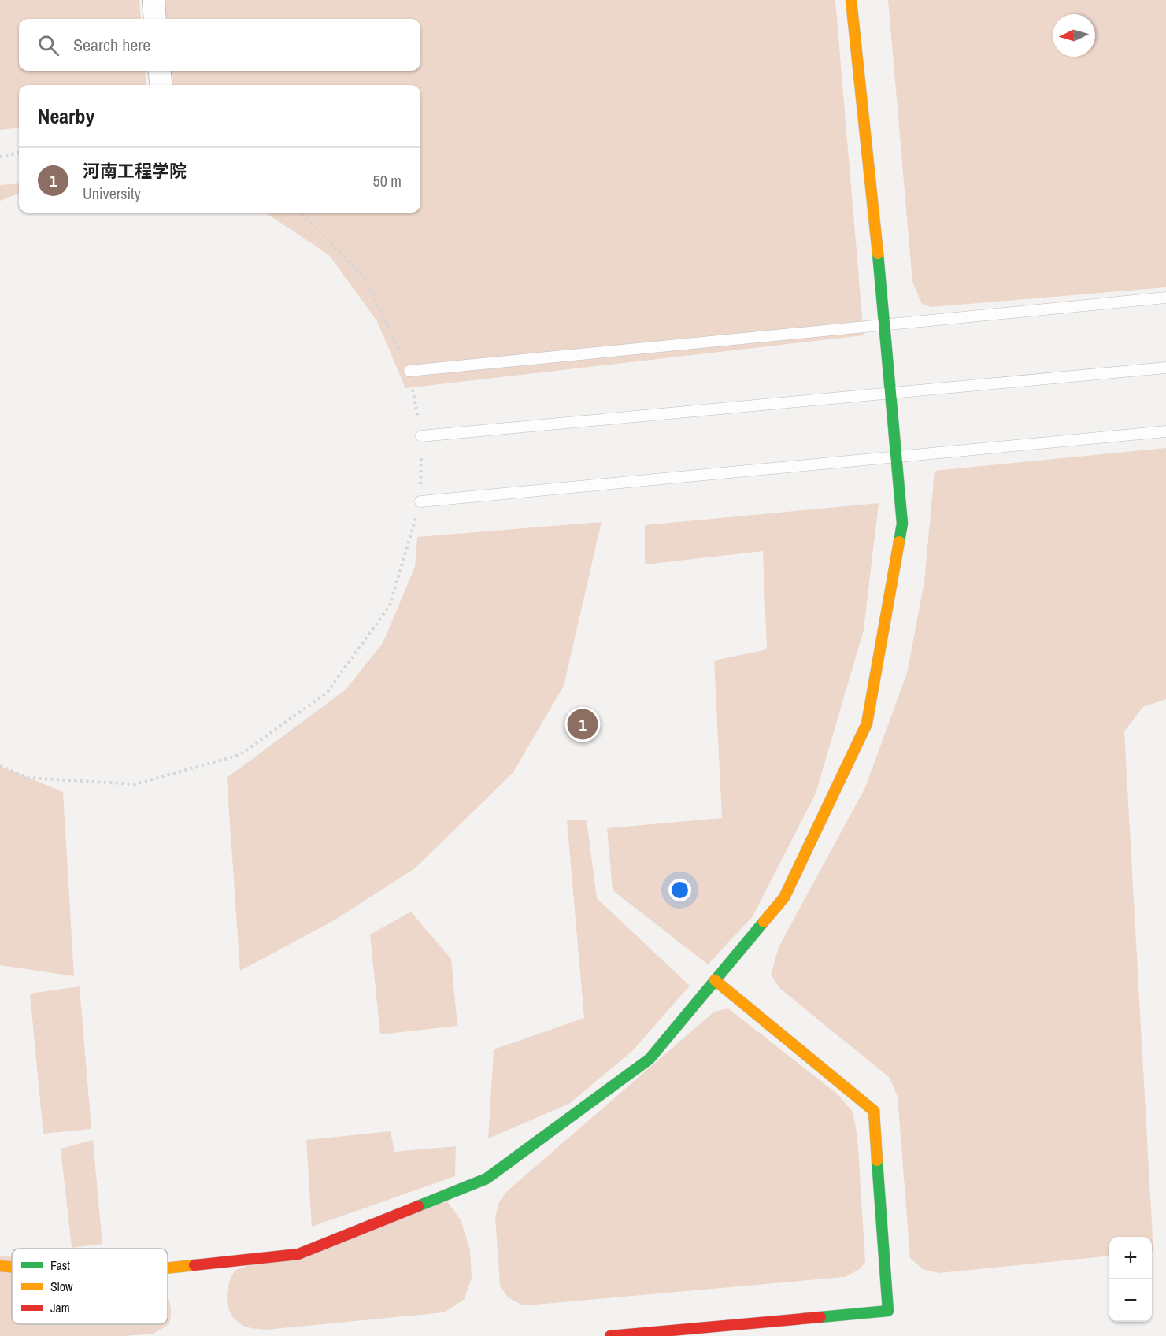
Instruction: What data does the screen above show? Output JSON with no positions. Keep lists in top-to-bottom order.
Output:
{
  "legend": ["Fast", "Slow", "Jam"],
  "north": "left",
  "page": {
    "search": "Search here",
    "heading": "Nearby",
    "list": [
      {
        "mark": "1",
        "name": "河南工程学院",
        "note": "University",
        "value": "50 m"
      }
    ],
    "pins": "1",
    "map_buttons": ["+", "−"]
  }
}
